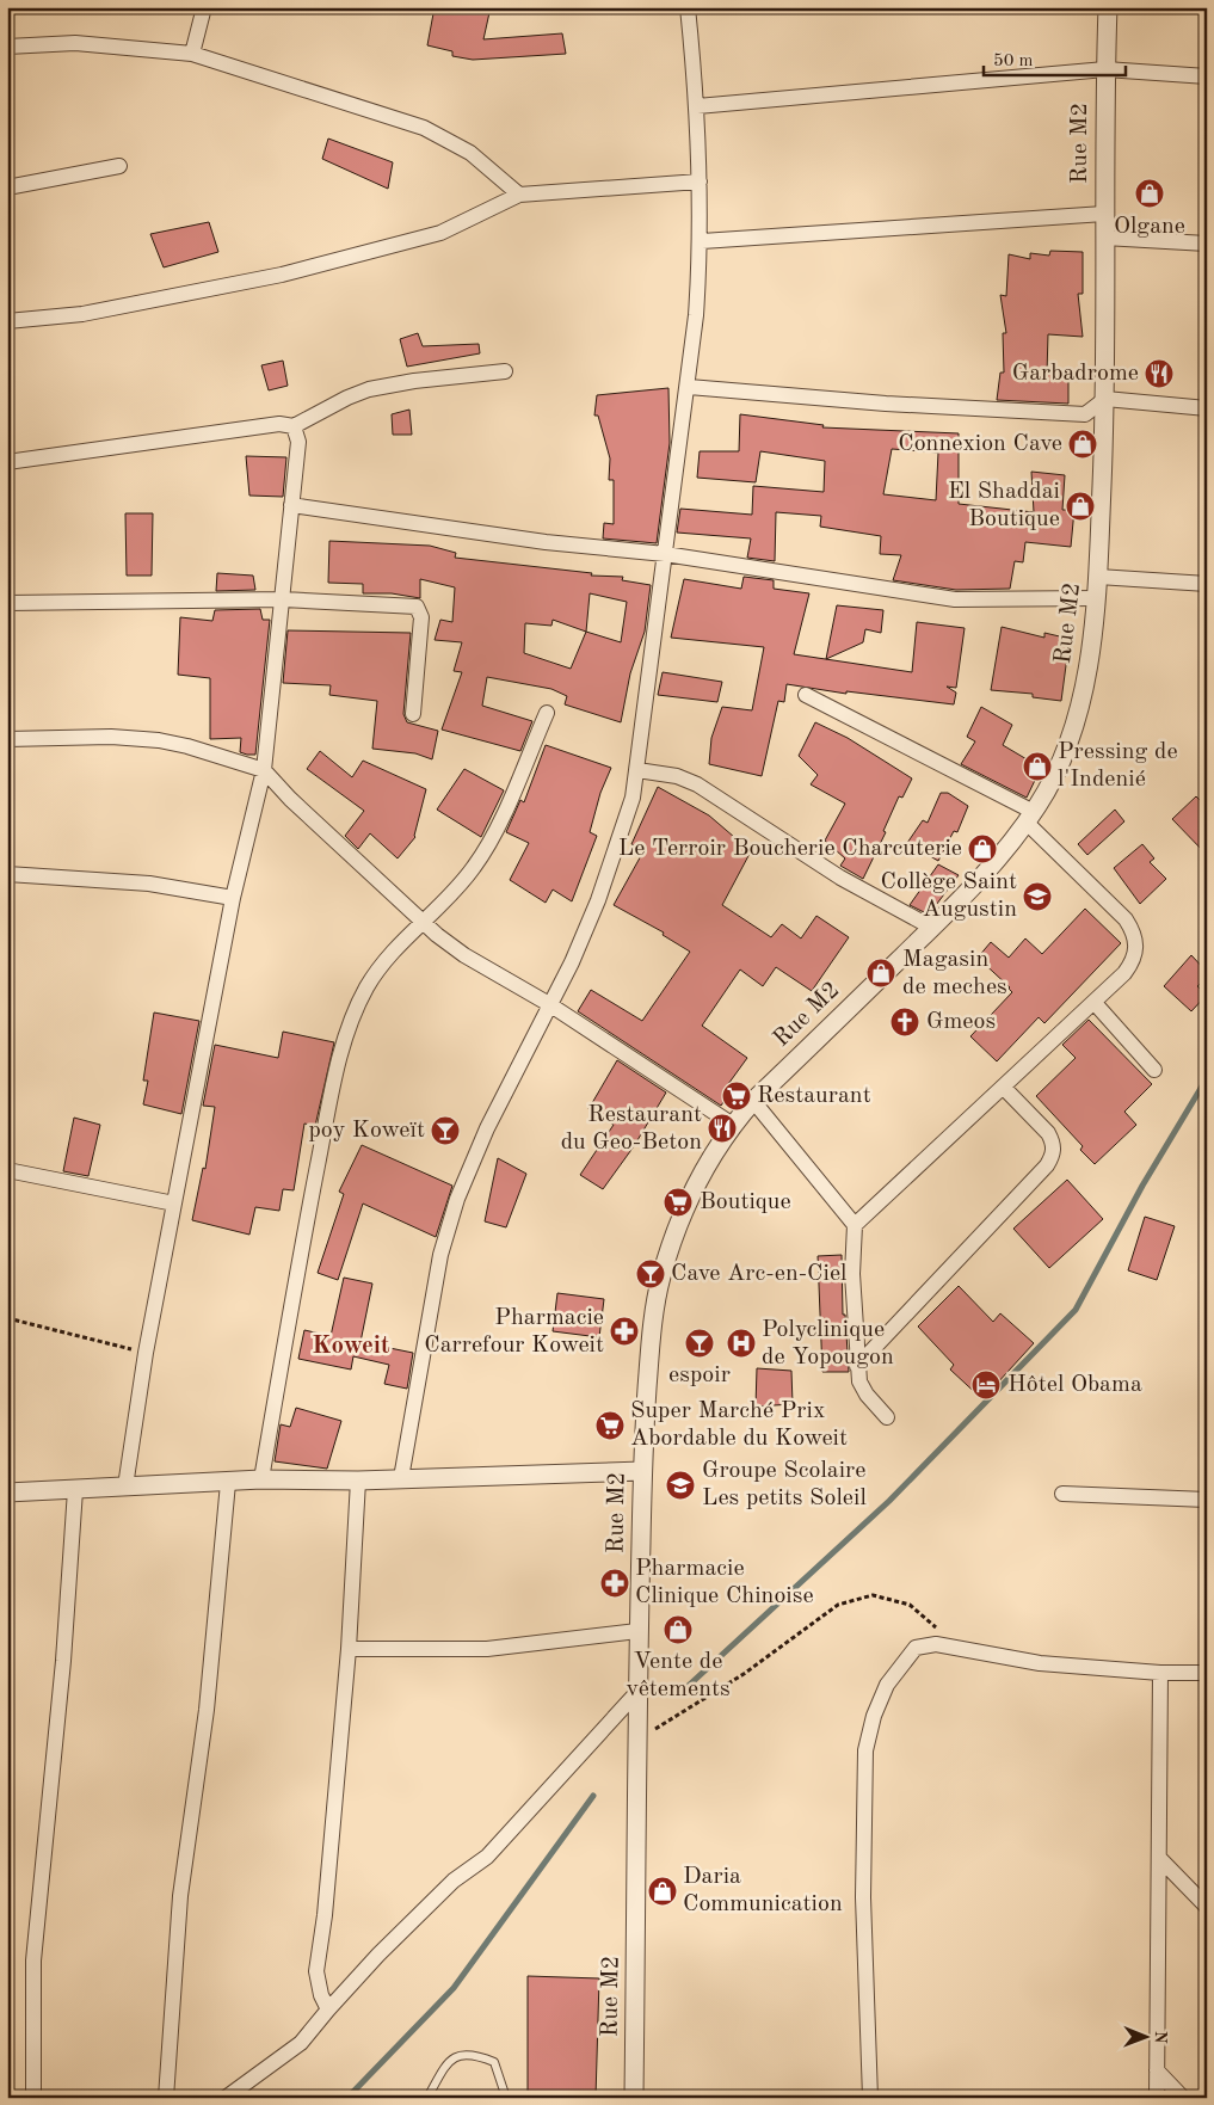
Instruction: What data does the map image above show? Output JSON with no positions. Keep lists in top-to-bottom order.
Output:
{
  "streets": {
    "street": ["Rue M2"]
  },
  "districts": ["Koweit"],
  "places": {
    "shop": [
      "Olgane",
      "Connexion Cave",
      "El Shaddai Boutique",
      "Pressing de l'Indenié",
      "Le Terroir Boucherie Charcuterie",
      "Magasin de meches",
      "Vente de vêtements",
      "Daria Communication"
    ],
    "restaurant": ["Garbadrome", "Restaurant du Geo-Beton"],
    "school or university": ["Collège Saint Augustin", "Groupe Scolaire Les petits Soleil"],
    "church": ["Gmeos"],
    "supermarket": ["Restaurant", "Boutique", "Super Marché Prix Abordable du Koweit"],
    "bar": ["poy Koweït", "Cave Arc-en-Ciel", "espoir"],
    "pharmacy": ["Pharmacie Carrefour Koweit", "Pharmacie Clinique Chinoise"],
    "hospital": ["Polyclinique de Yopougon"],
    "hotel": ["Hôtel Obama"]
  },
  "scale_bar": "50 m",
  "north": "right"
}
